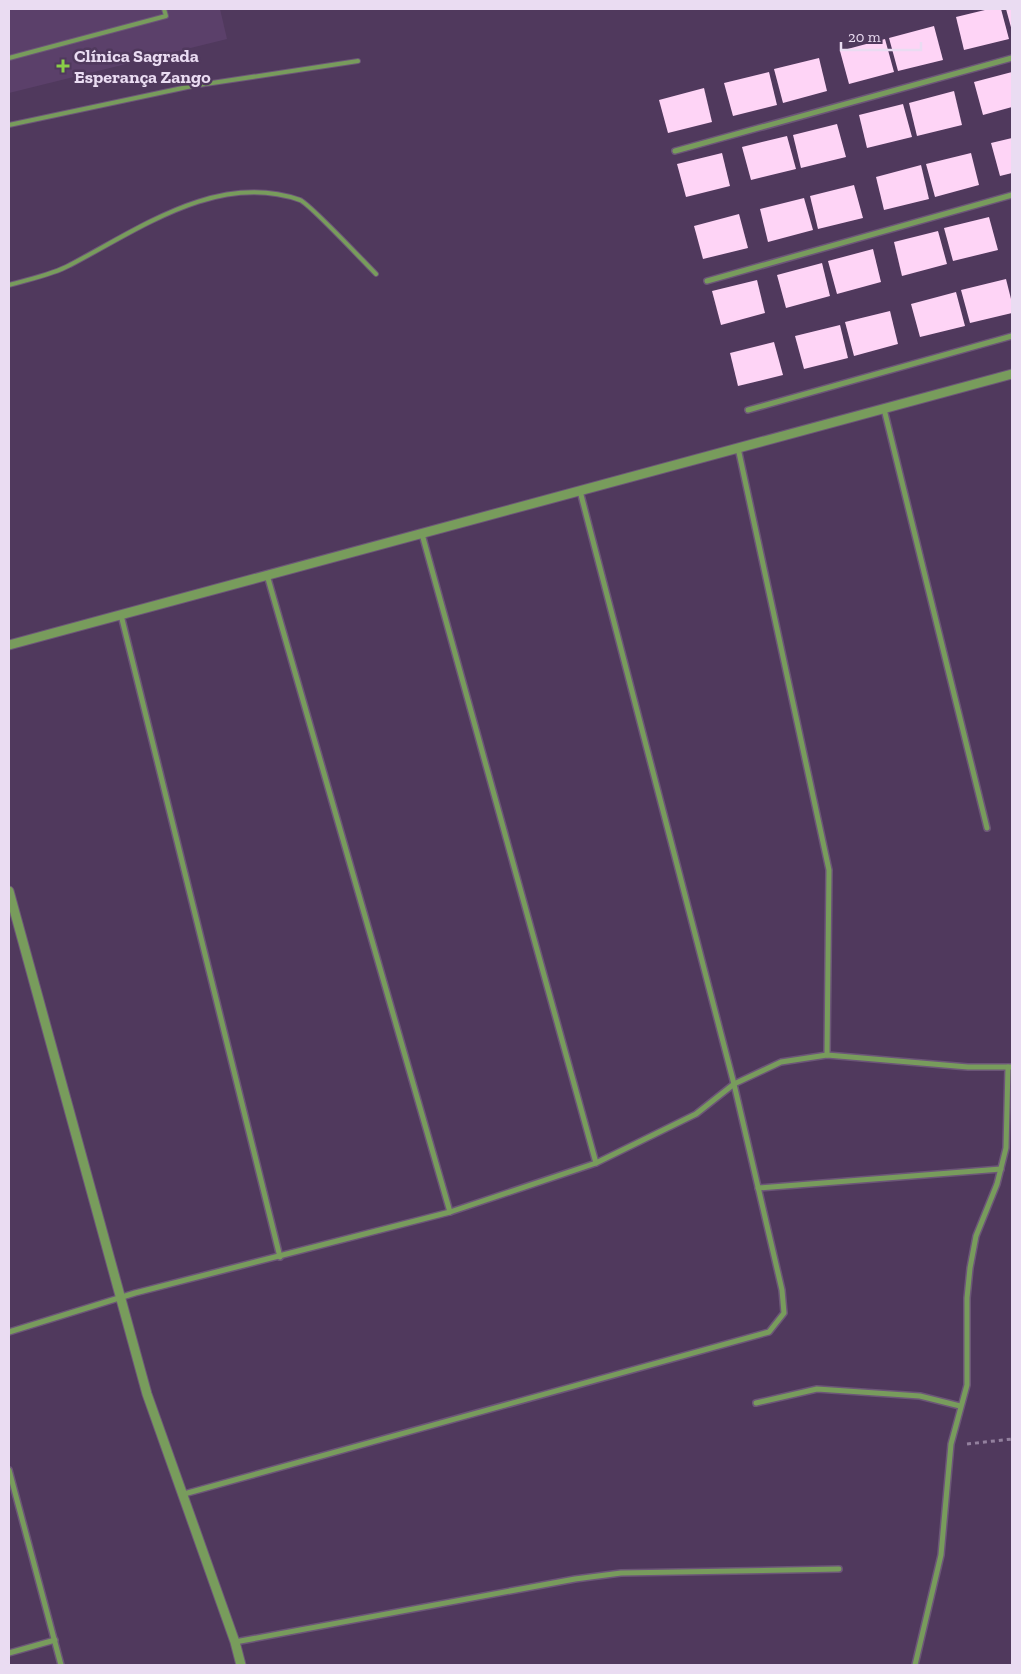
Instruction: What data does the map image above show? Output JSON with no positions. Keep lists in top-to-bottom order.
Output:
{
  "places": {
    "health": ["Clínica Sagrada Esperança Zango"]
  },
  "scale_bar": "20 m"
}
